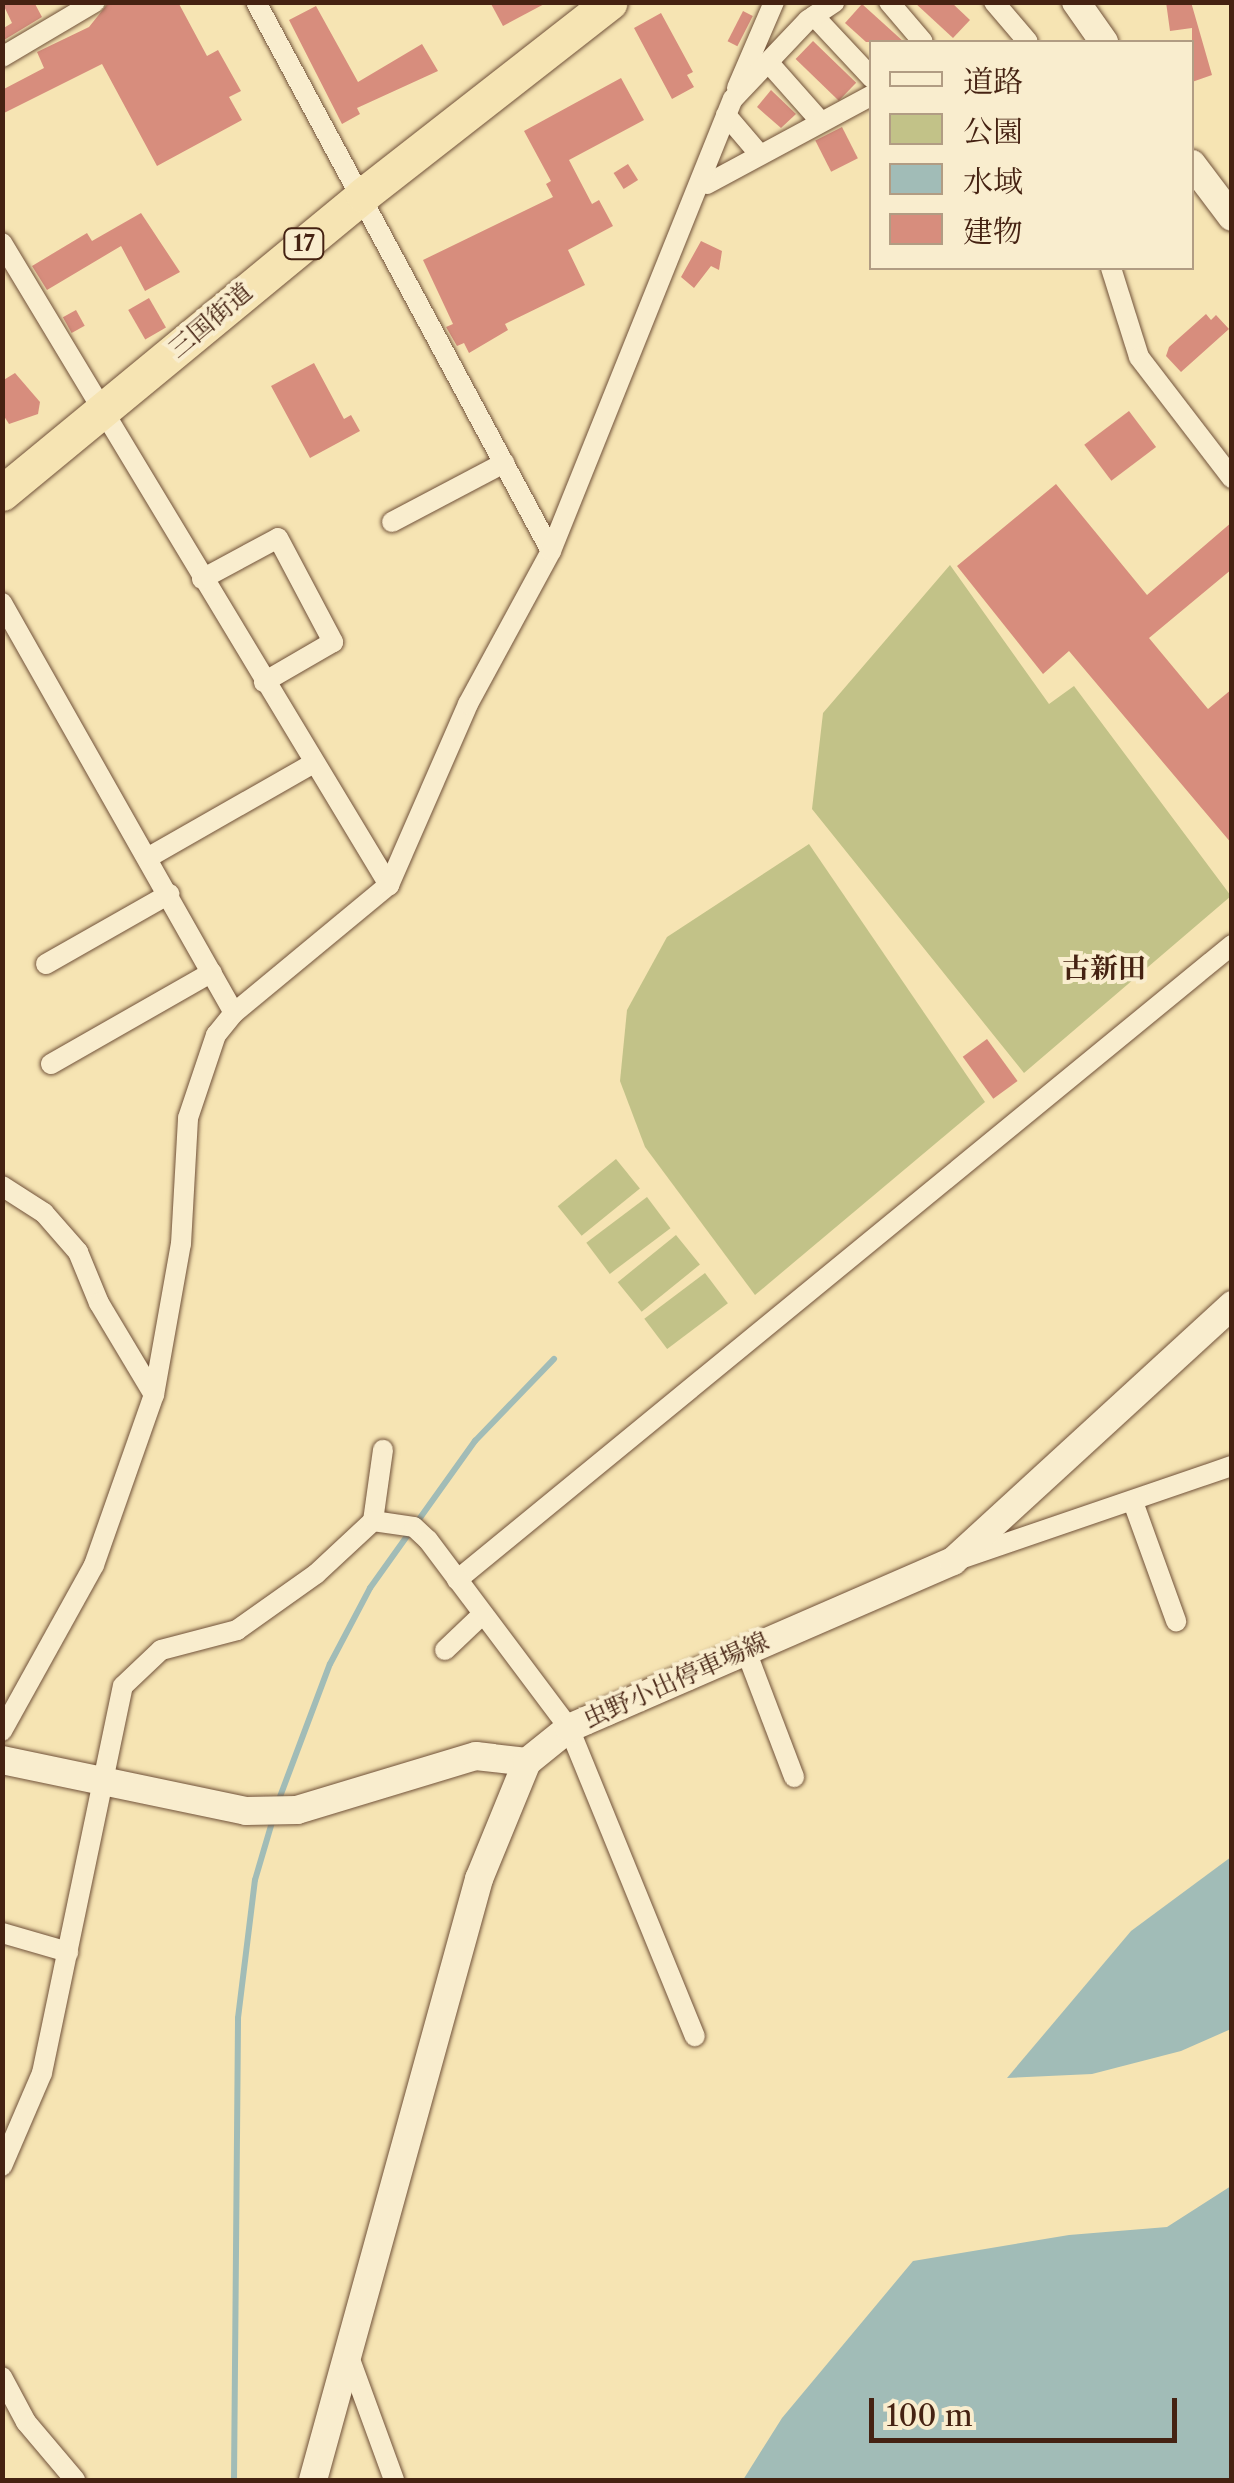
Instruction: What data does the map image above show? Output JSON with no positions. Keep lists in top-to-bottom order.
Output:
{
  "streets": {
    "highway": ["17", "三国街道"],
    "main road": ["虫野小出停車場線"]
  },
  "districts": ["古新田"],
  "legend": [
    "道路",
    "公園",
    "水域",
    "建物"
  ],
  "scale_bar": "100 m"
}
